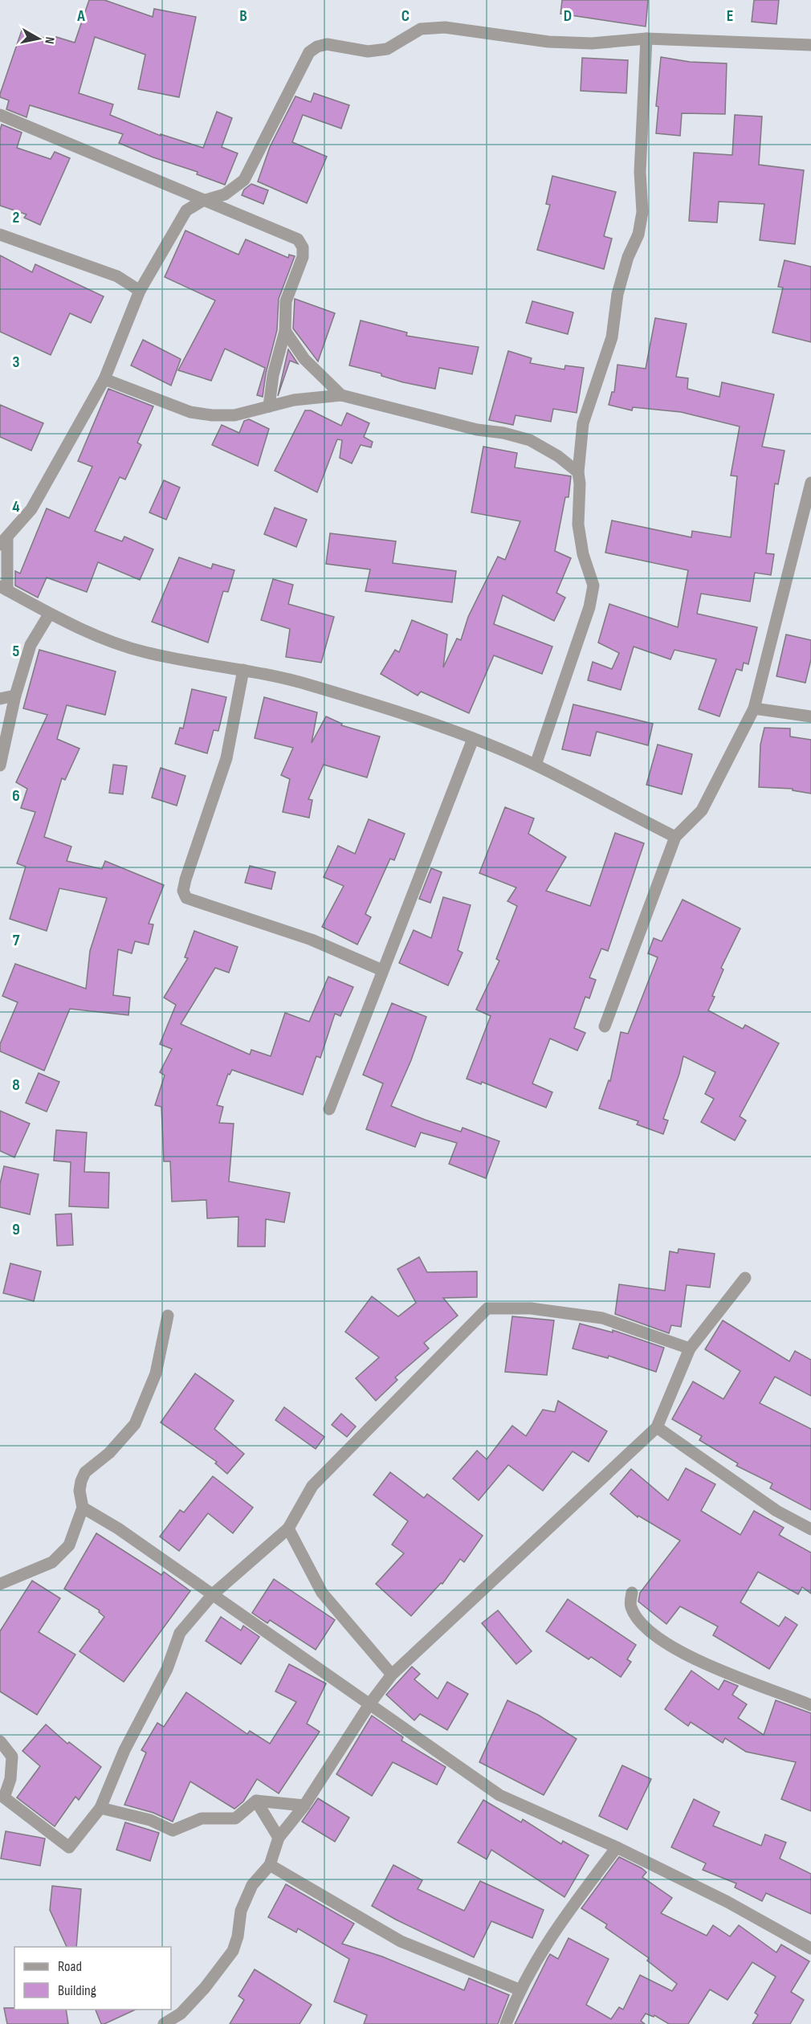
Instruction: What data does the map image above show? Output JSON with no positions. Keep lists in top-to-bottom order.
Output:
{
  "legend": ["Road", "Building"],
  "north": "right",
  "grid": {
    "columns": [
      "A",
      "B",
      "C",
      "D",
      "E"
    ],
    "rows": [
      "2",
      "3",
      "4",
      "5",
      "6",
      "7",
      "8",
      "9"
    ]
  }
}
